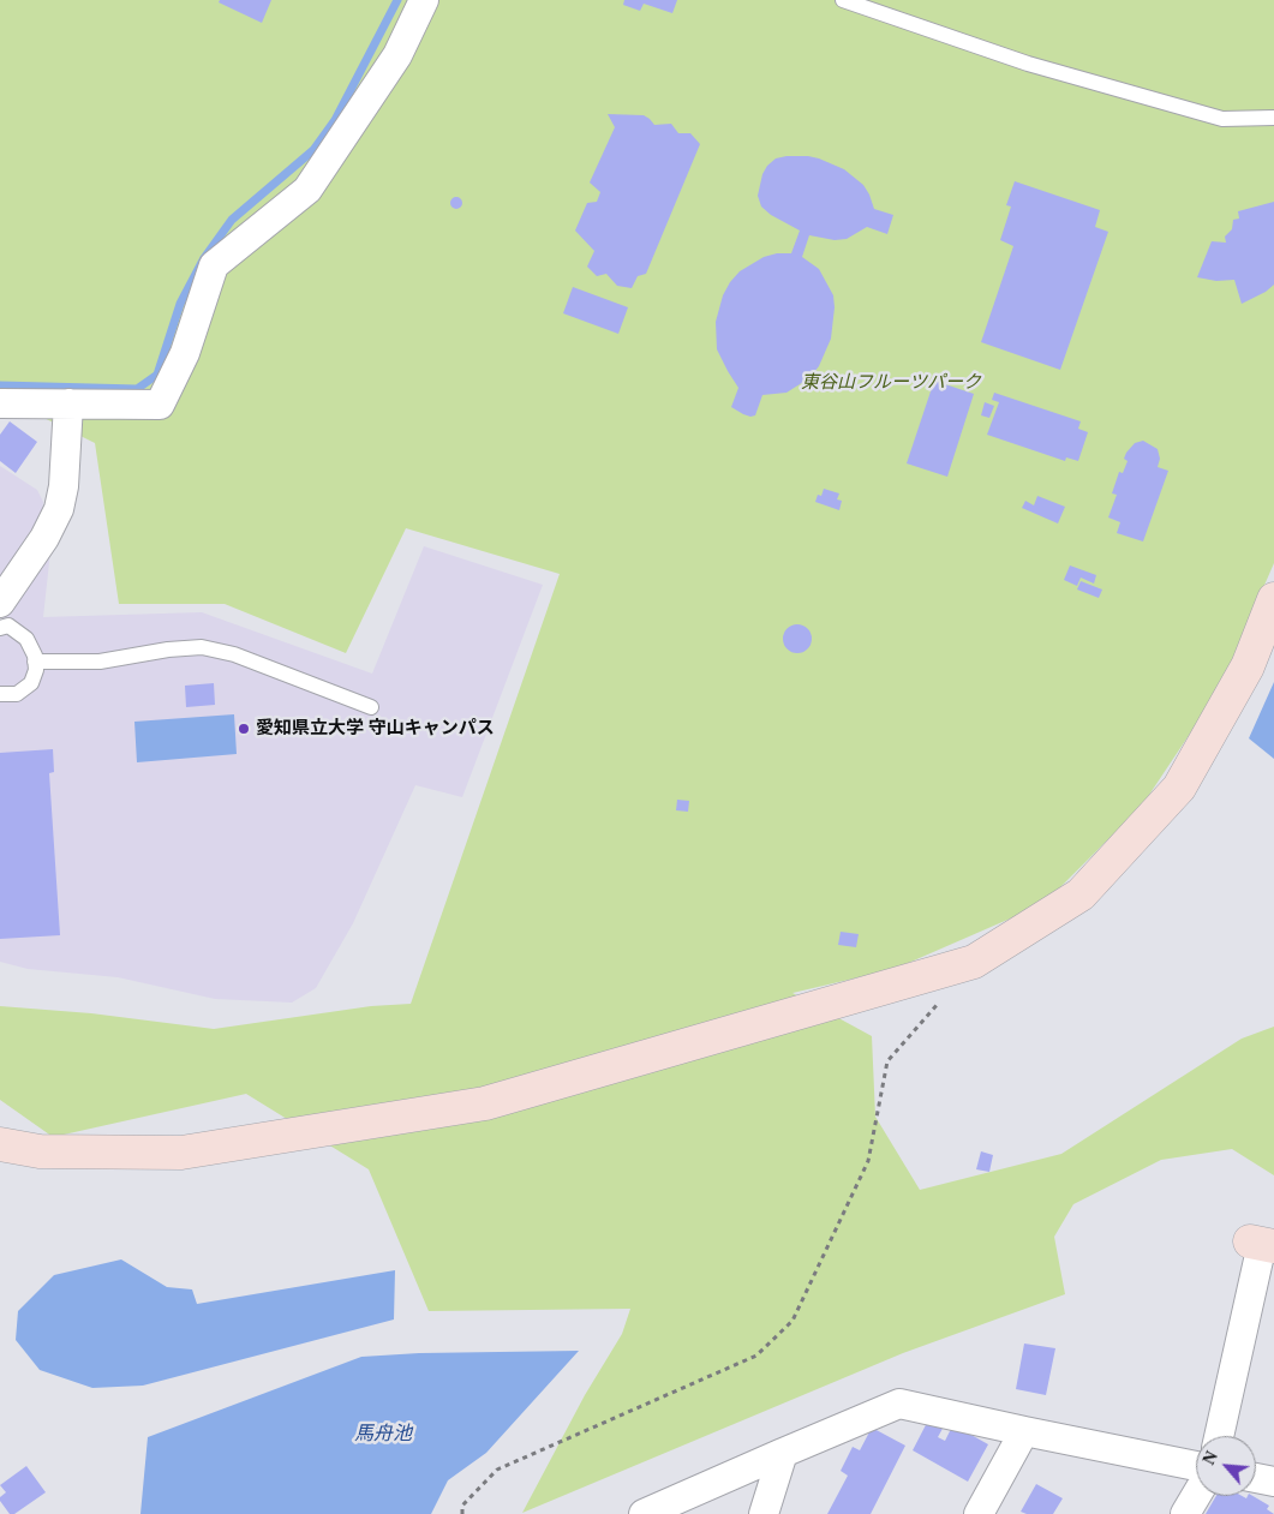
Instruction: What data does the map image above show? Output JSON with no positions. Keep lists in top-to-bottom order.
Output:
{
  "water": ["馬舟池"],
  "parks": ["東谷山フルーツパーク"],
  "places": ["愛知県立大学 守山キャンパス"],
  "north": "top left"
}
